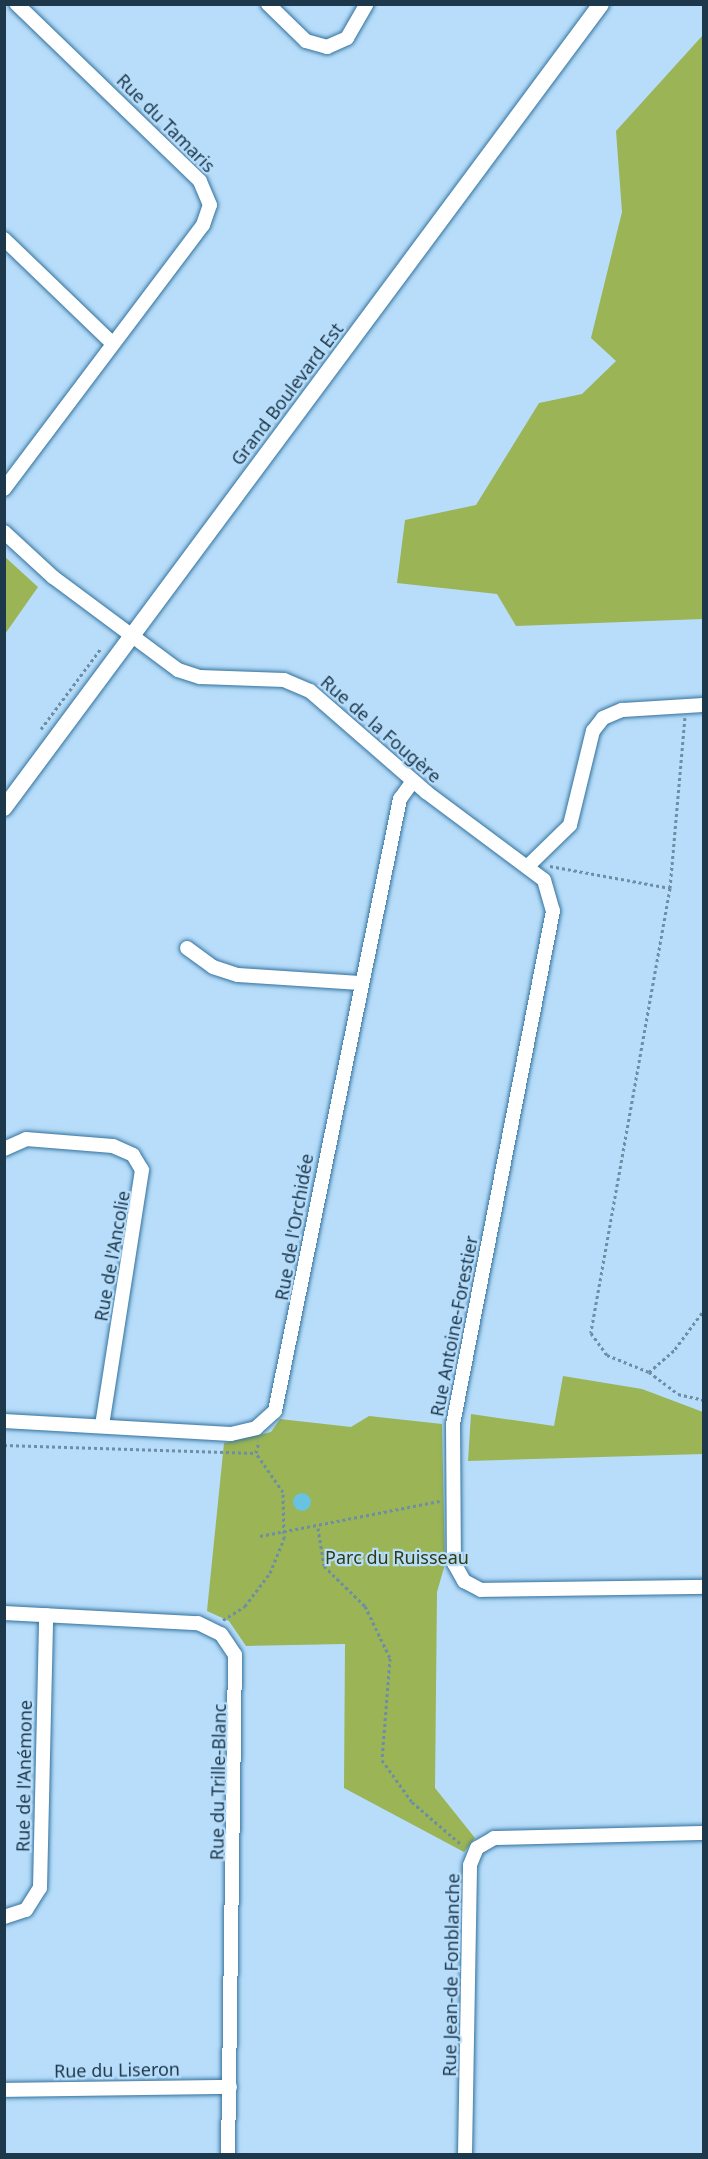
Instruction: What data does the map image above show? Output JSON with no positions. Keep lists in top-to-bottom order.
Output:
{
  "streets": {
    "street": [
      "Rue du Tamaris",
      "Grand Boulevard Est",
      "Rue de la Fougère",
      "Rue de l'Orchidée",
      "Rue de l'Ancolie",
      "Rue Antoine-Forestier",
      "Rue de l'Anémone",
      "Rue du Trille-Blanc",
      "Rue Jean-de Fonblanche",
      "Rue du Liseron"
    ]
  },
  "crossings": [
    ["Grand Boulevard Est", "Rue de la Fougère"],
    ["Rue de la Fougère", "Rue de l'Orchidée"],
    ["Rue de la Fougère", "Rue Antoine-Forestier"],
    ["Rue de l'Orchidée", "Rue de l'Ancolie"],
    ["Rue de l'Anémone", "Rue du Trille-Blanc"],
    ["Rue du Trille-Blanc", "Rue du Liseron"]
  ],
  "parks": ["Parc du Ruisseau"]
}
